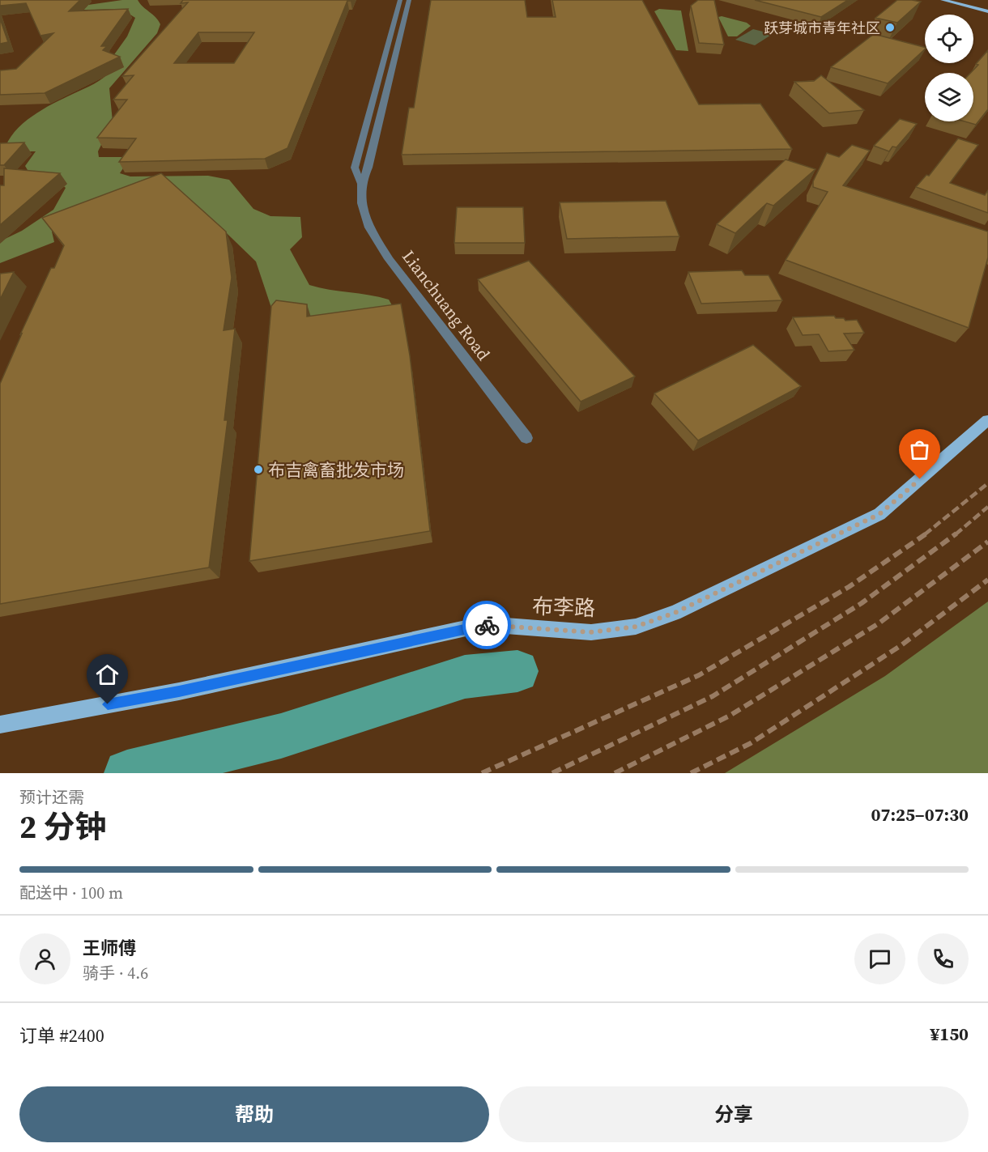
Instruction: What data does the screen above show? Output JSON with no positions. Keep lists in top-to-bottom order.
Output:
{
  "streets": {
    "main road": ["布李路"],
    "street": ["Lianchuang Road"]
  },
  "places": ["跃芽城市青年社区", "布吉禽畜批发市场"],
  "page": {
    "heading": ["2 分钟", "预计还需", "07:25–07:30"],
    "panel": [
      "王师傅",
      "骑手 · 4.6",
      "订单 #2400",
      "¥150"
    ],
    "bar": "配送中 · 100 m",
    "buttons": ["帮助", "分享"]
  }
}
